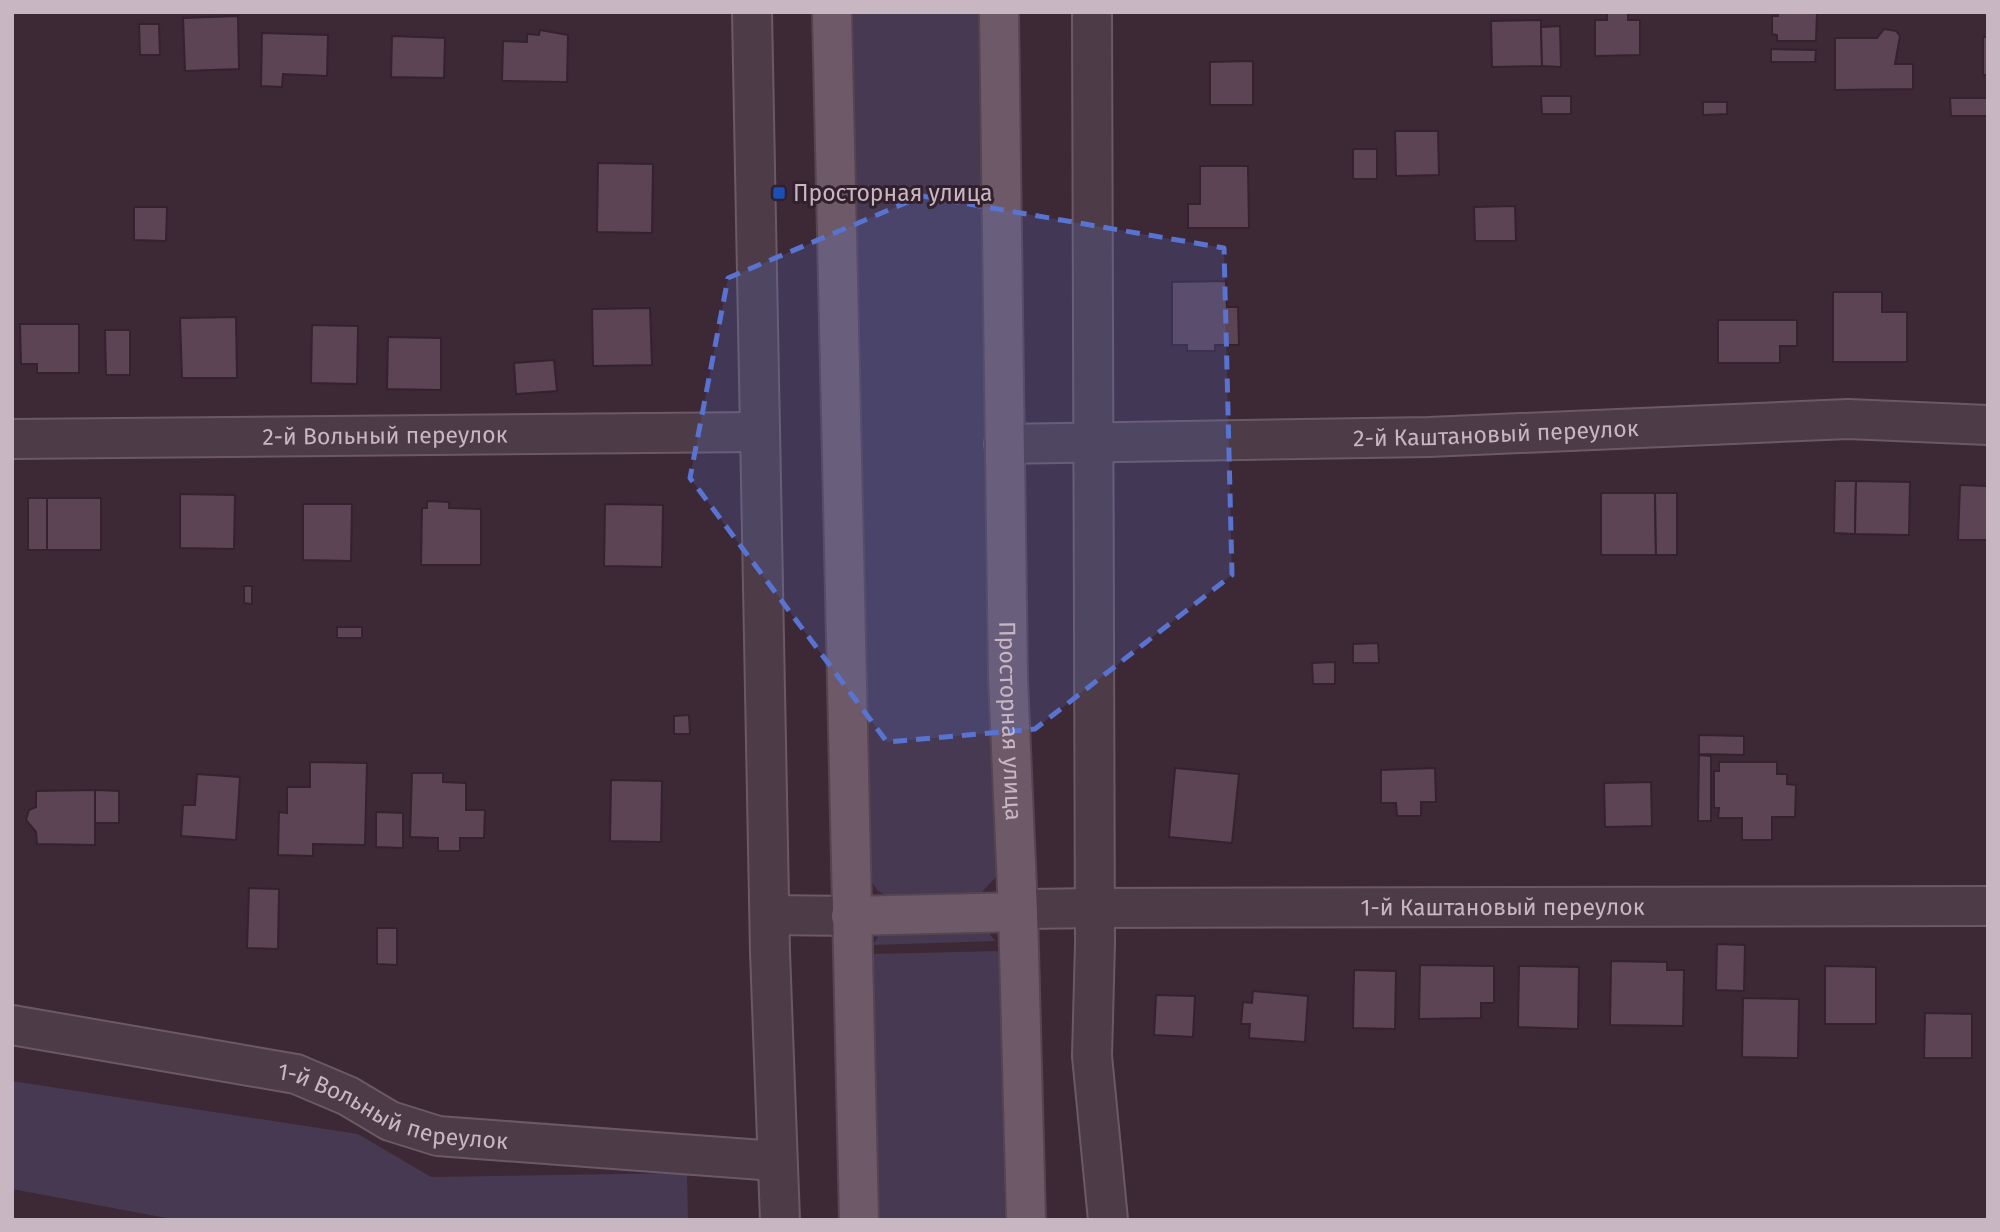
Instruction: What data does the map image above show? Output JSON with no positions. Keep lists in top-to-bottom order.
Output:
{
  "streets": {
    "main road": ["Просторная улица"],
    "street": [
      "2-й Каштановый переулок",
      "2-й Вольный переулок",
      "1-й Каштановый переулок",
      "1-й Вольный переулок"
    ]
  },
  "crossings": [
    ["2-й Каштановый переулок", "Просторная улица"],
    ["Просторная улица", "1-й Каштановый переулок"]
  ],
  "places": {
    "transit": ["Просторная улица"]
  }
}
